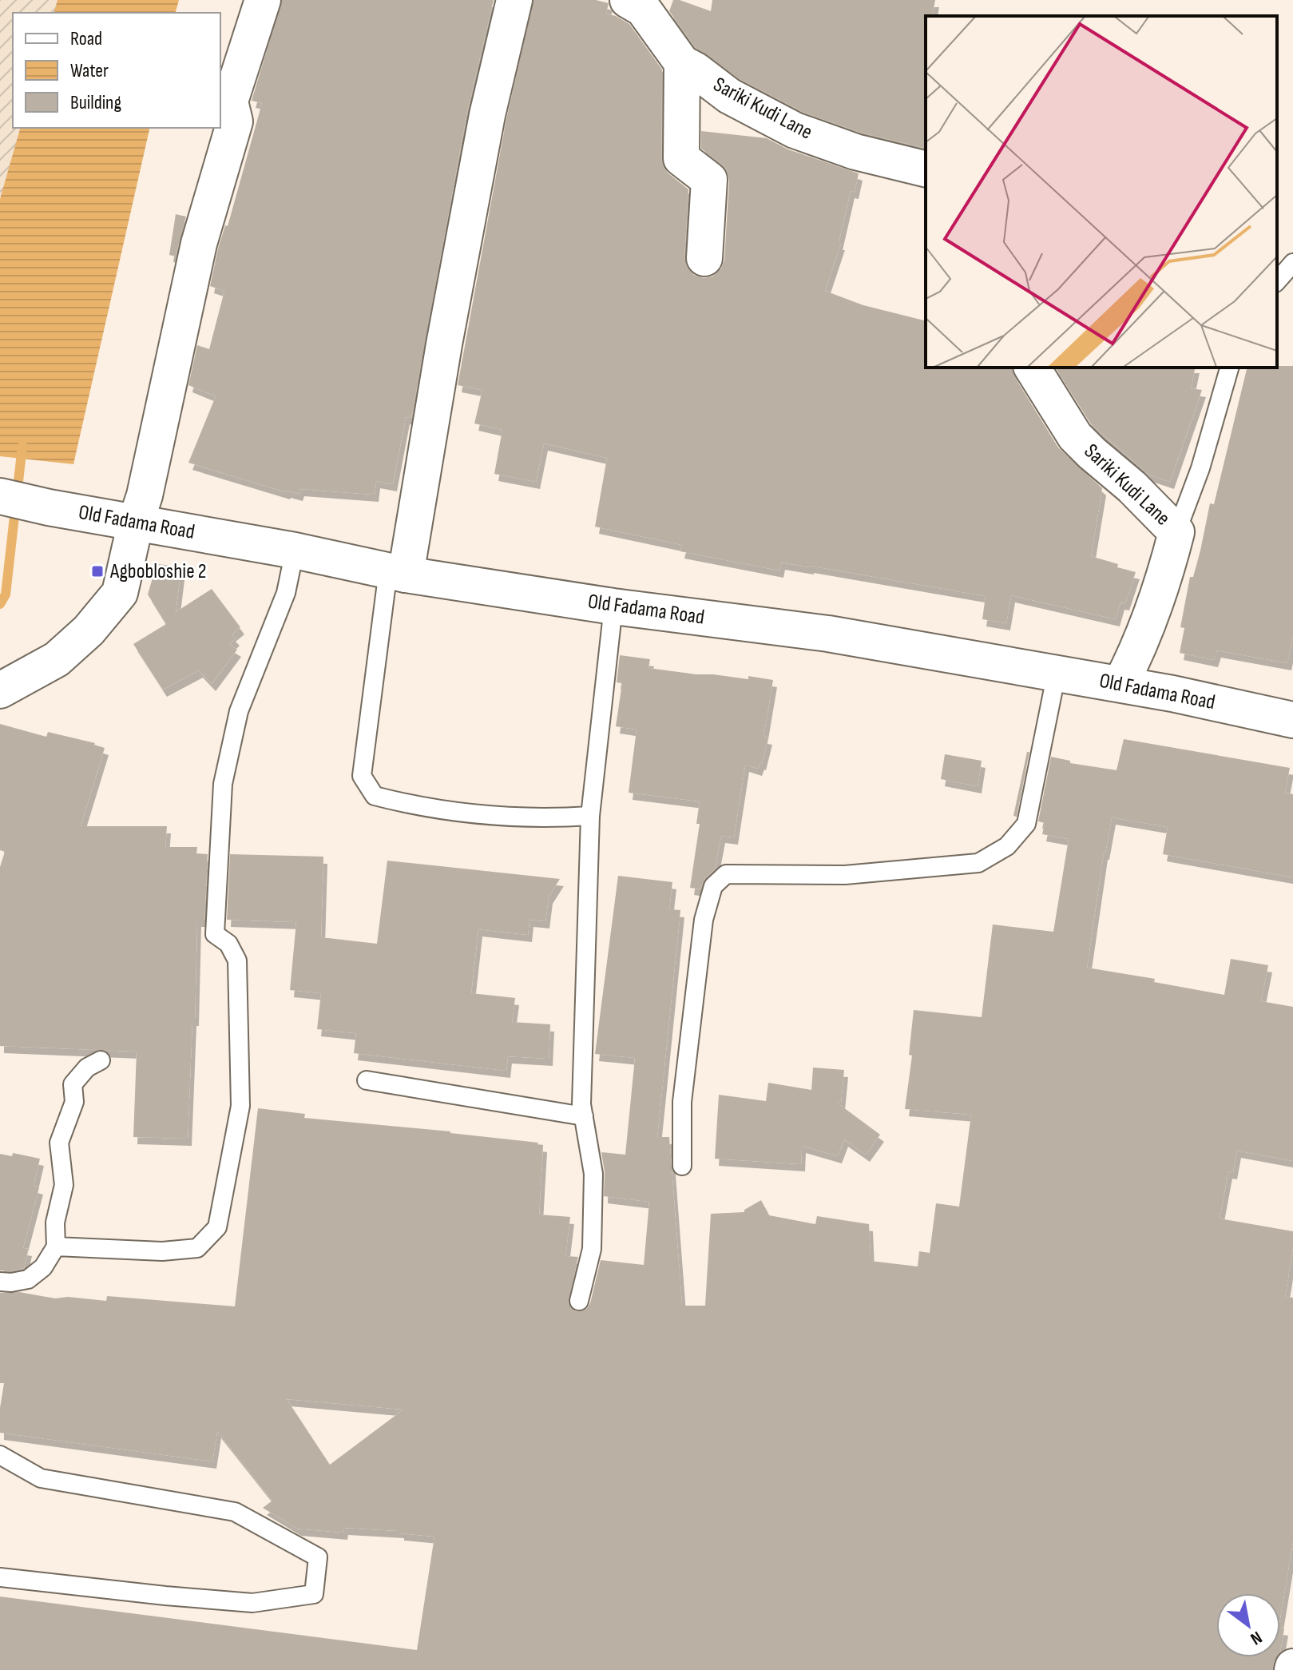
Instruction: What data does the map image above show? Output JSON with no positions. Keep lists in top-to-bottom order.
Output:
{
  "streets": {
    "street": ["Sariki Kudi Lane", "Old Fadama Road"]
  },
  "crossings": [
    ["Sariki Kudi Lane", "Old Fadama Road"]
  ],
  "places": {
    "transit": ["Agbobloshie 2"]
  },
  "legend": ["Road", "Water", "Building"],
  "north": "bottom right"
}
